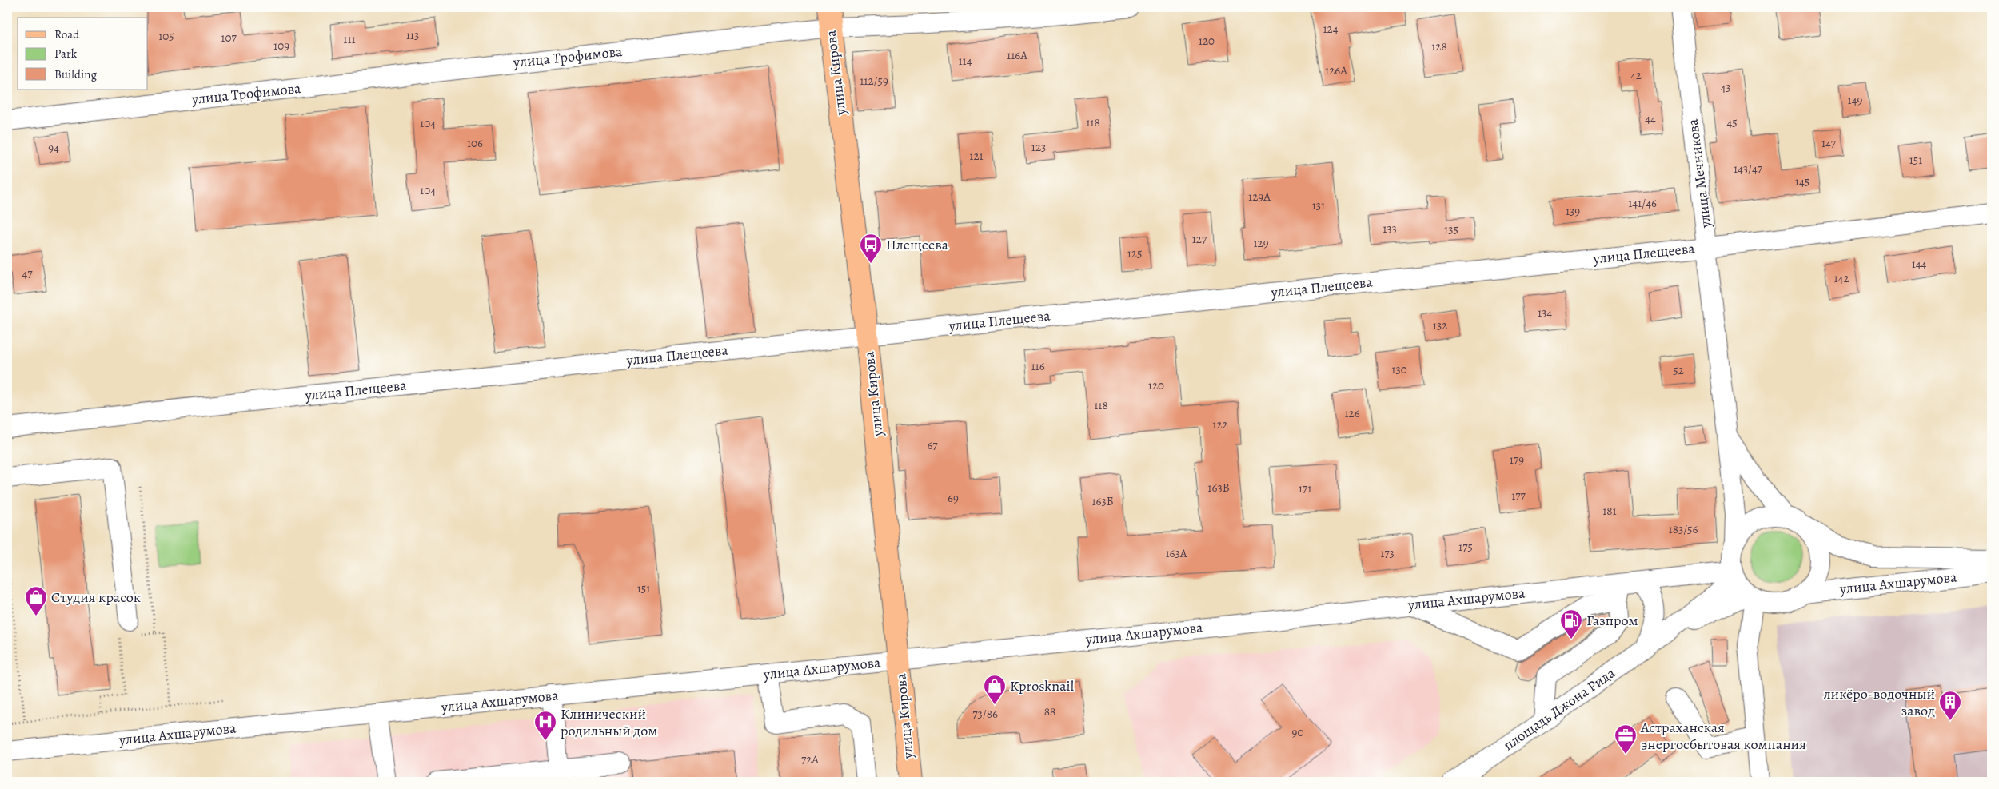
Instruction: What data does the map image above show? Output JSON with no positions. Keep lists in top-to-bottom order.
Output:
{
  "streets": {
    "main road": ["улица Кирова"],
    "street": [
      "улица Трофимова",
      "улица Мечникова",
      "улица Плещеева",
      "улица Ахшарумова",
      "площадь Джона Рида"
    ]
  },
  "crossings": [
    ["улица Трофимова", "улица Кирова"],
    ["улица Кирова", "улица Плещеева"],
    ["улица Кирова", "улица Ахшарумова"],
    ["улица Мечникова", "улица Плещеева"],
    ["улица Мечникова", "улица Ахшарумова"],
    ["улица Мечникова", "площадь Джона Рида"],
    ["улица Ахшарумова", "площадь Джона Рида"]
  ],
  "places": {
    "bus stop": ["Плещеева"],
    "shop": ["Студия красок", "Kprosknail"],
    "fuel station": ["Газпром"],
    "building": ["ликёро-водочный завод"],
    "hospital": ["Клинический родильный дом"],
    "office": ["Астраханская энергосбытовая компания"]
  },
  "house_numbers": [
    "124",
    "113",
    "105",
    "107",
    "111",
    "120",
    "109",
    "128",
    "116А",
    "114",
    "126А",
    "42",
    "112/59",
    "43",
    "149",
    "44",
    "118",
    "45",
    "104",
    "106",
    "147",
    "123",
    "94",
    "121",
    "151",
    "143/47",
    "145",
    "104",
    "129А",
    "141/46",
    "131",
    "139",
    "133",
    "135",
    "127",
    "129",
    "125",
    "144",
    "47",
    "142",
    "134",
    "132",
    "116",
    "130",
    "52",
    "120",
    "118",
    "126",
    "122",
    "67",
    "179",
    "163В",
    "171",
    "177",
    "69",
    "163Б",
    "181",
    "183/56",
    "175",
    "163А",
    "173",
    "151",
    "88",
    "73/86",
    "90",
    "72А"
  ],
  "legend": ["Road", "Park", "Building"]
}
